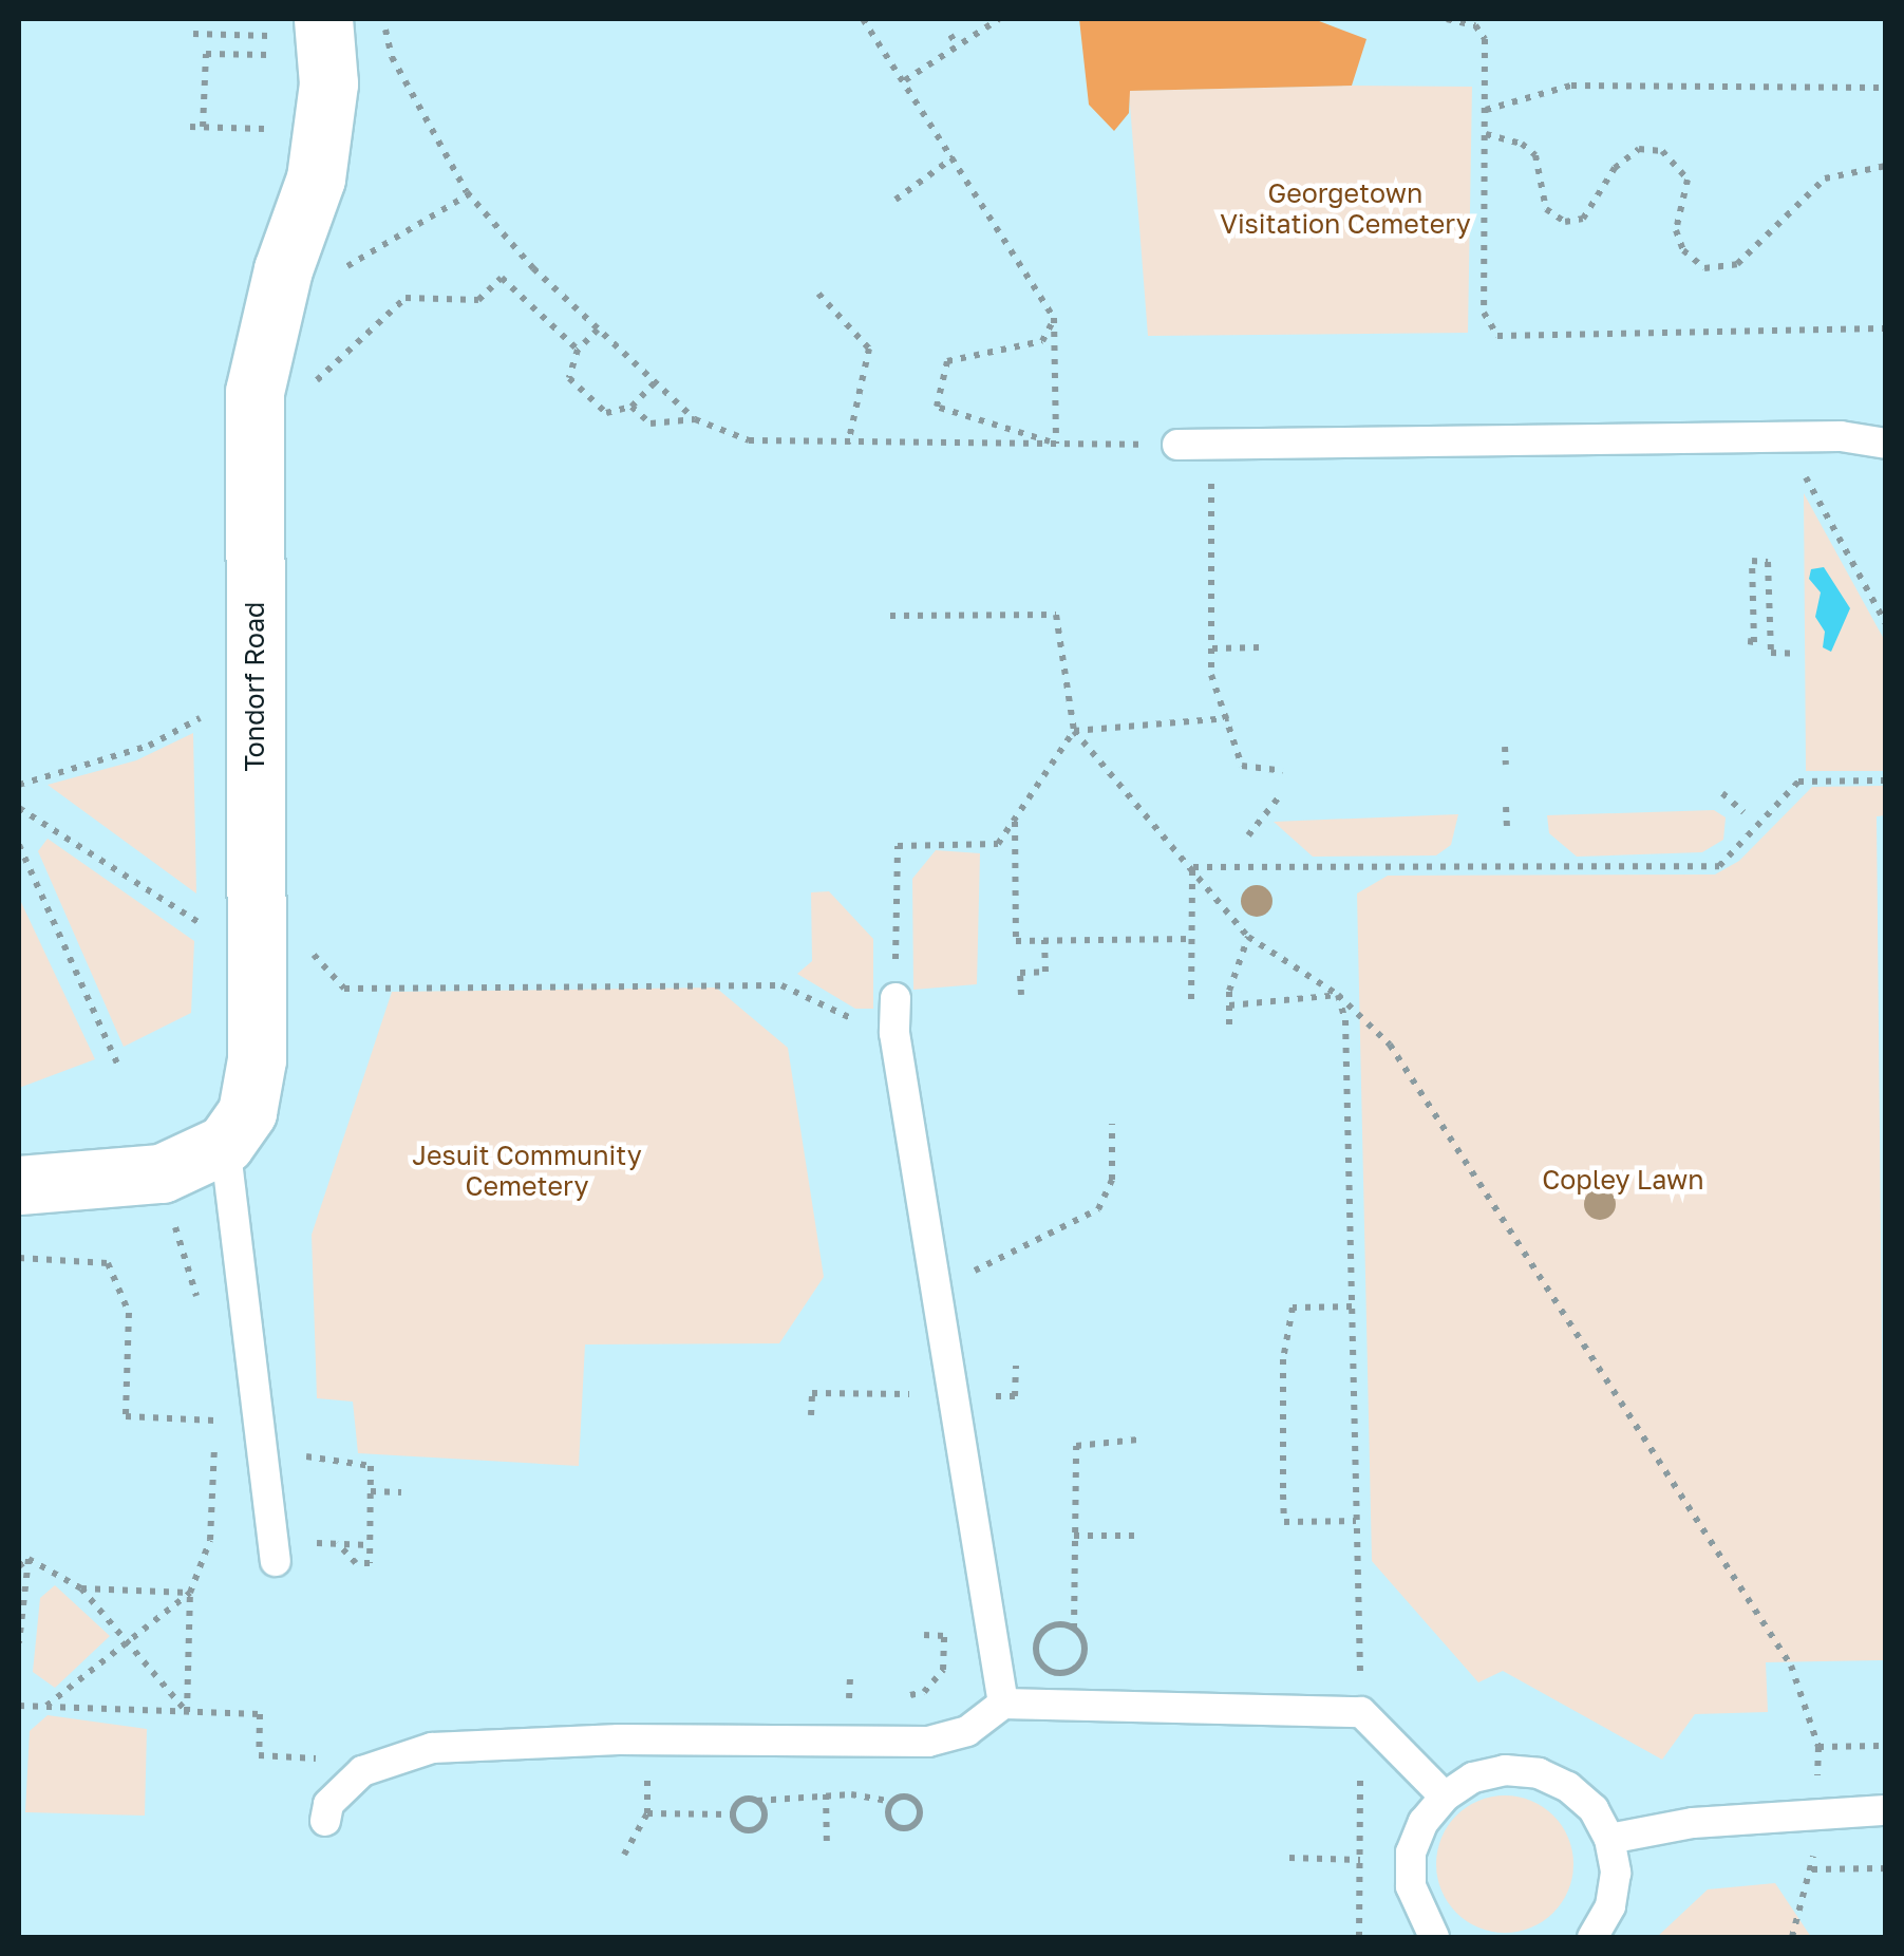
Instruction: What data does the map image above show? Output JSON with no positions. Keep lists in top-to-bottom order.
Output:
{
  "streets": {
    "street": ["Tondorf Road"]
  },
  "parks": ["Georgetown Visitation Cemetery", "Jesuit Community Cemetery", "Copley Lawn"]
}
